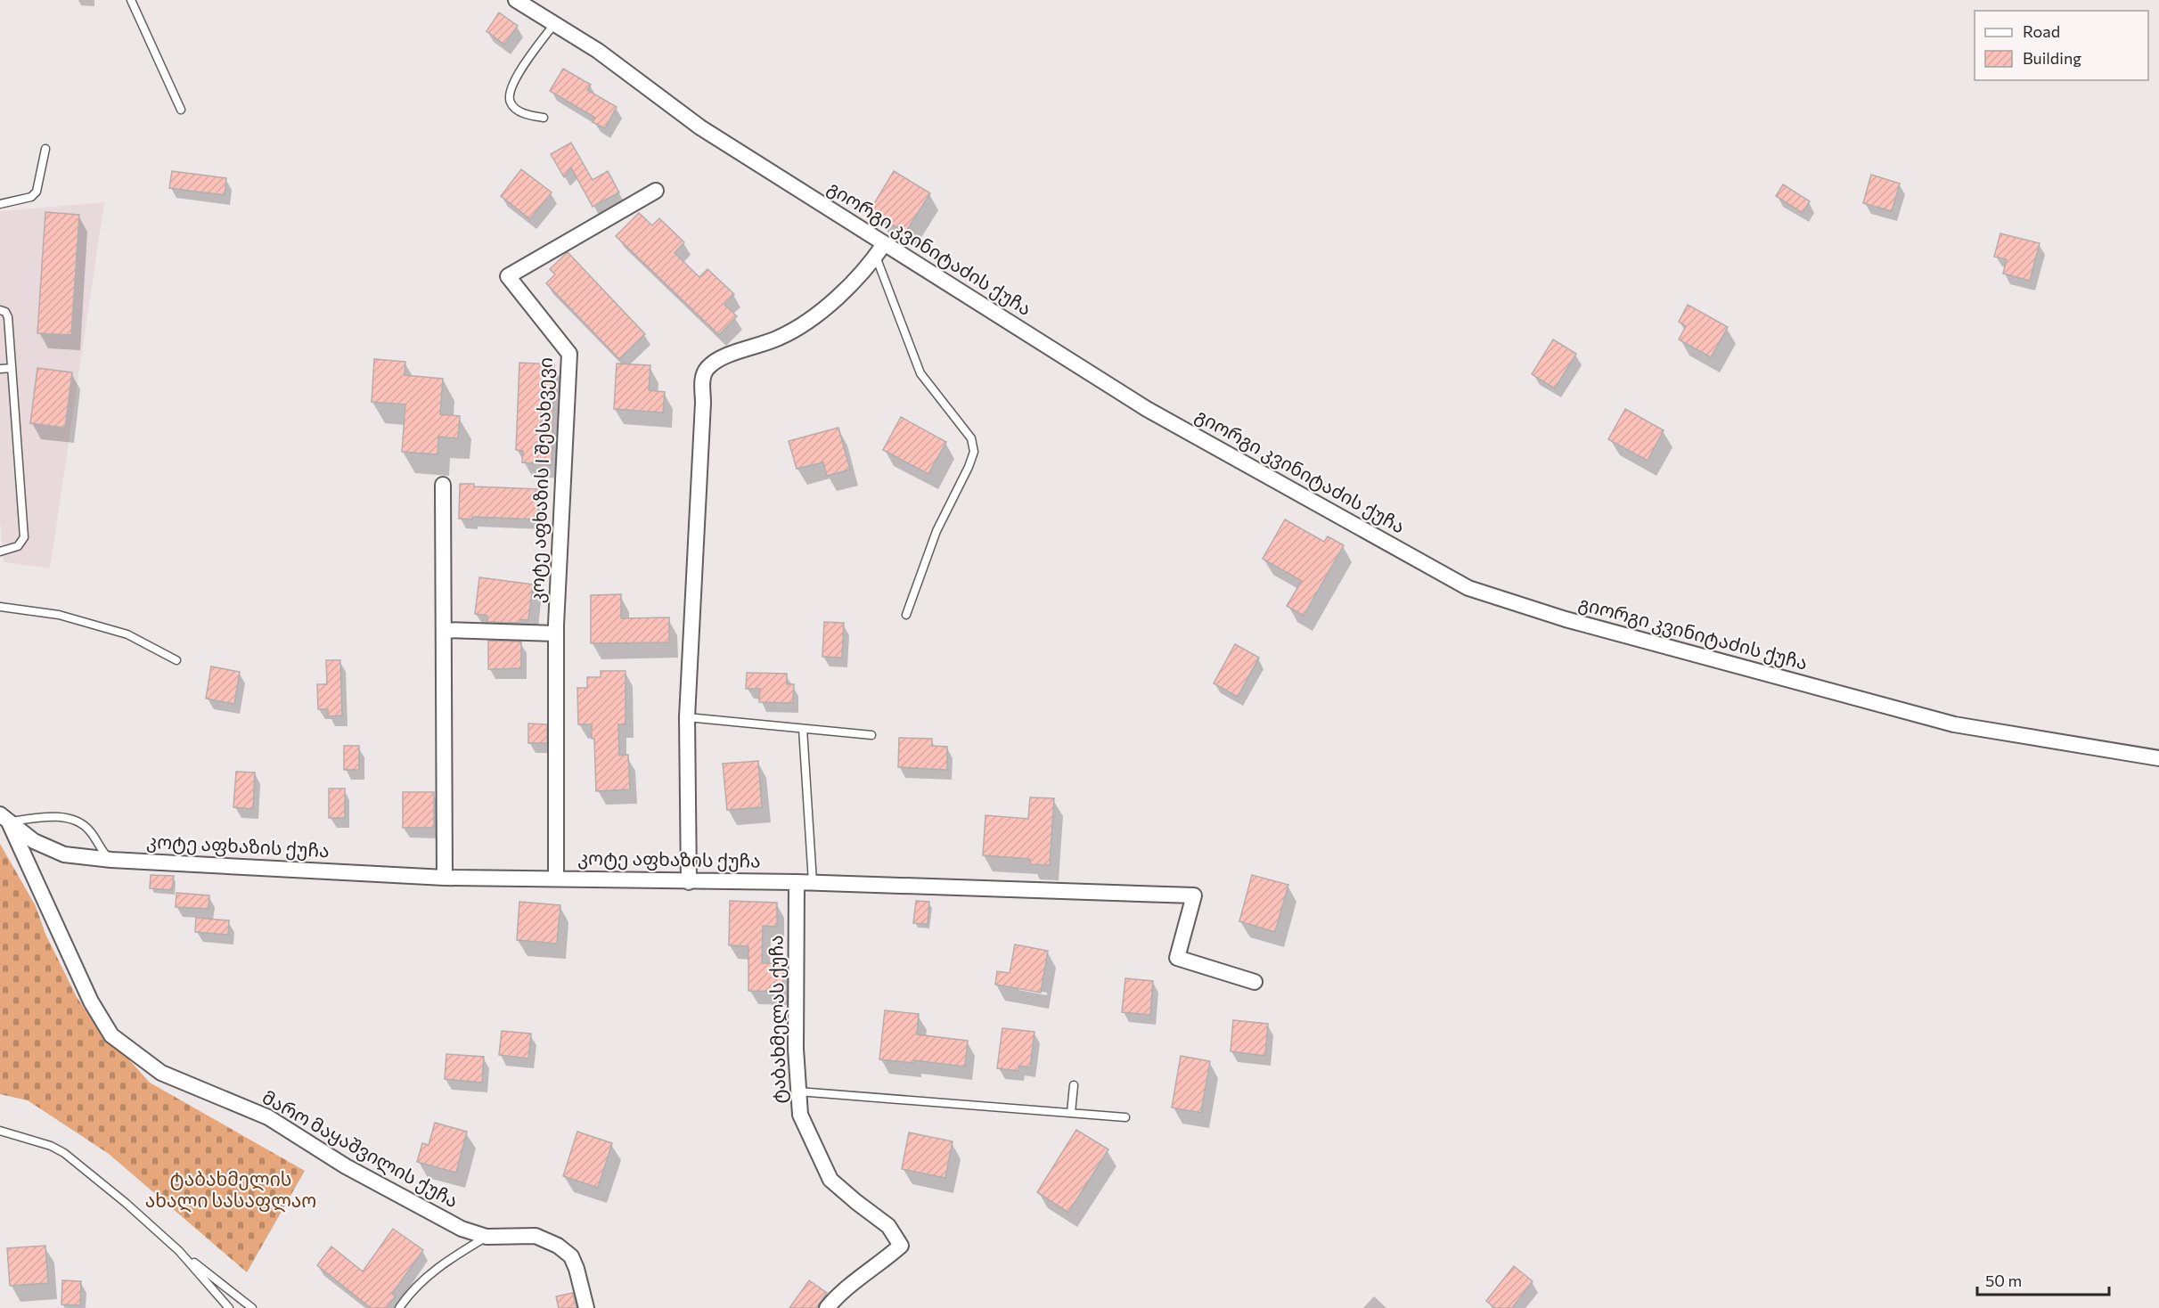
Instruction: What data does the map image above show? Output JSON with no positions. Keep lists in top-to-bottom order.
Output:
{
  "streets": {
    "street": [
      "გიორგი კვინიტაძის ქუჩა",
      "კოტე აფხაზის I შესახვევი",
      "კოტე აფხაზის ქუჩა",
      "ტაბახმელას ქუჩა",
      "მარო მაყაშვილის ქუჩა"
    ]
  },
  "crossings": [
    ["კოტე აფხაზის I შესახვევი", "კოტე აფხაზის ქუჩა"],
    ["კოტე აფხაზის ქუჩა", "ტაბახმელას ქუჩა"],
    ["კოტე აფხაზის ქუჩა", "მარო მაყაშვილის ქუჩა"]
  ],
  "parks": ["ტაბახმელის ახალი სასაფლაო"],
  "legend": ["Road", "Building"],
  "scale_bar": "50 m"
}
